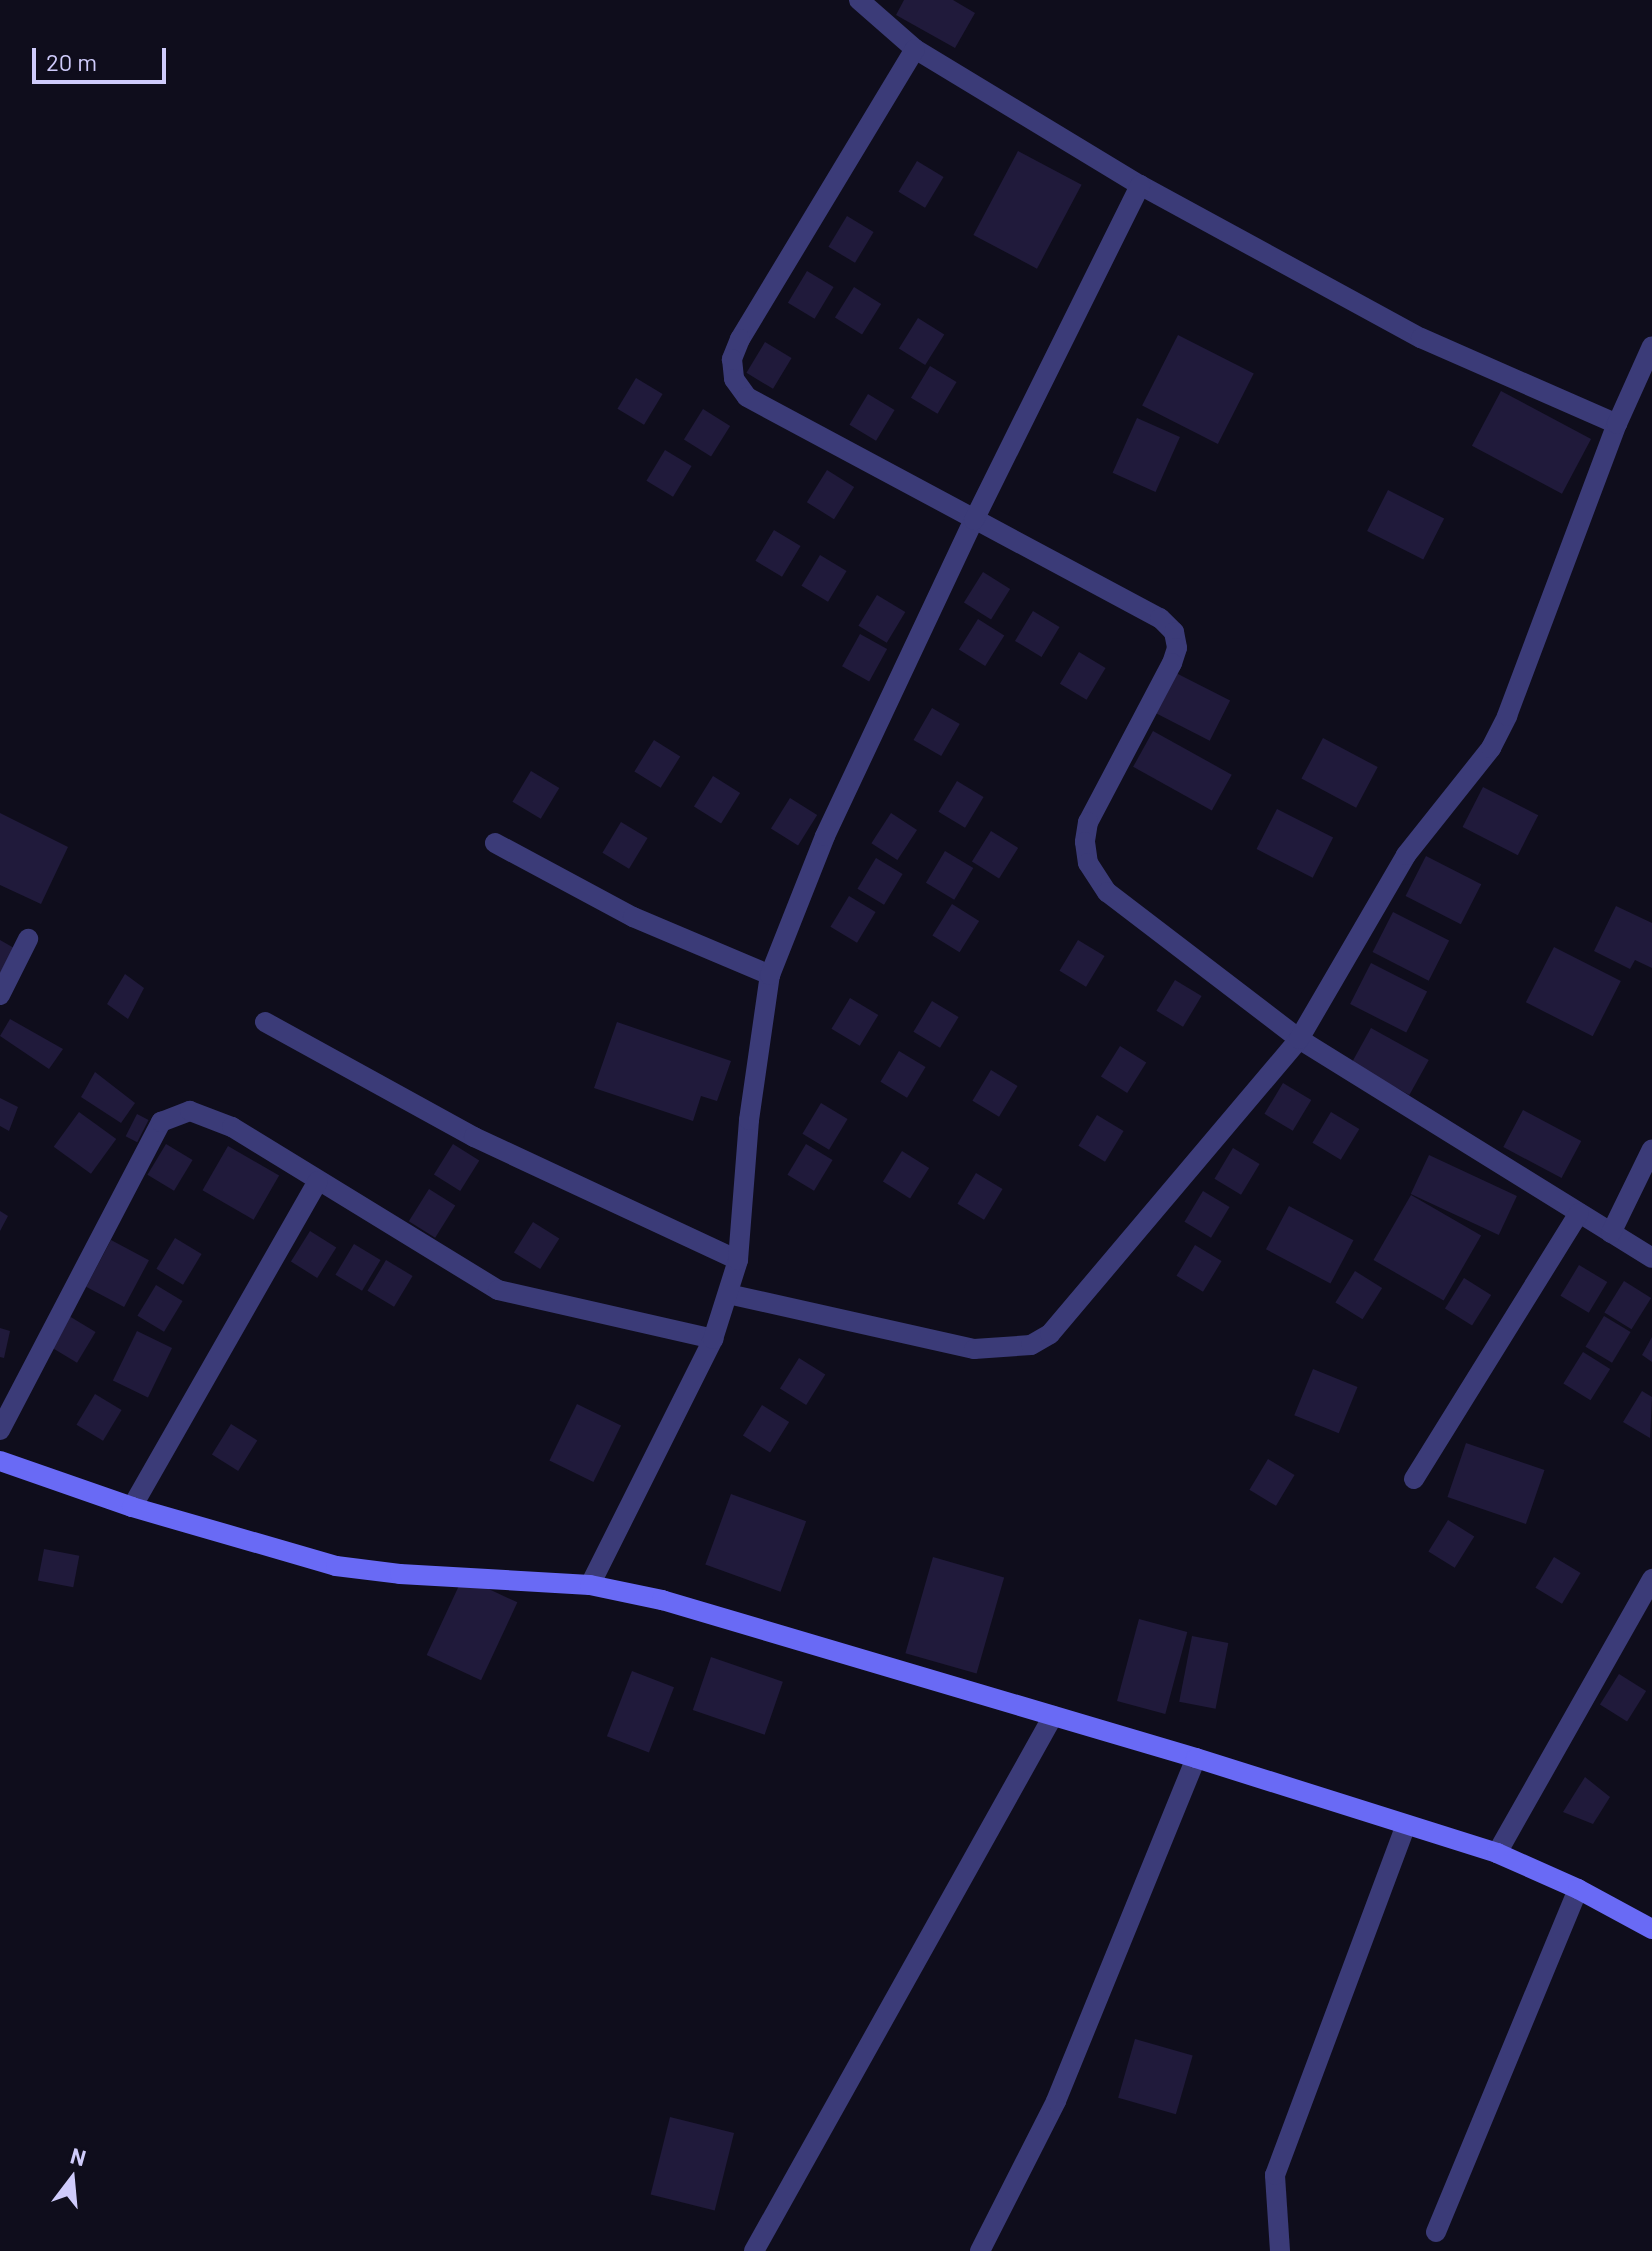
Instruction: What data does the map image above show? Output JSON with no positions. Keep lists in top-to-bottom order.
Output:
{
  "scale_bar": "20 m",
  "north": "top"
}
